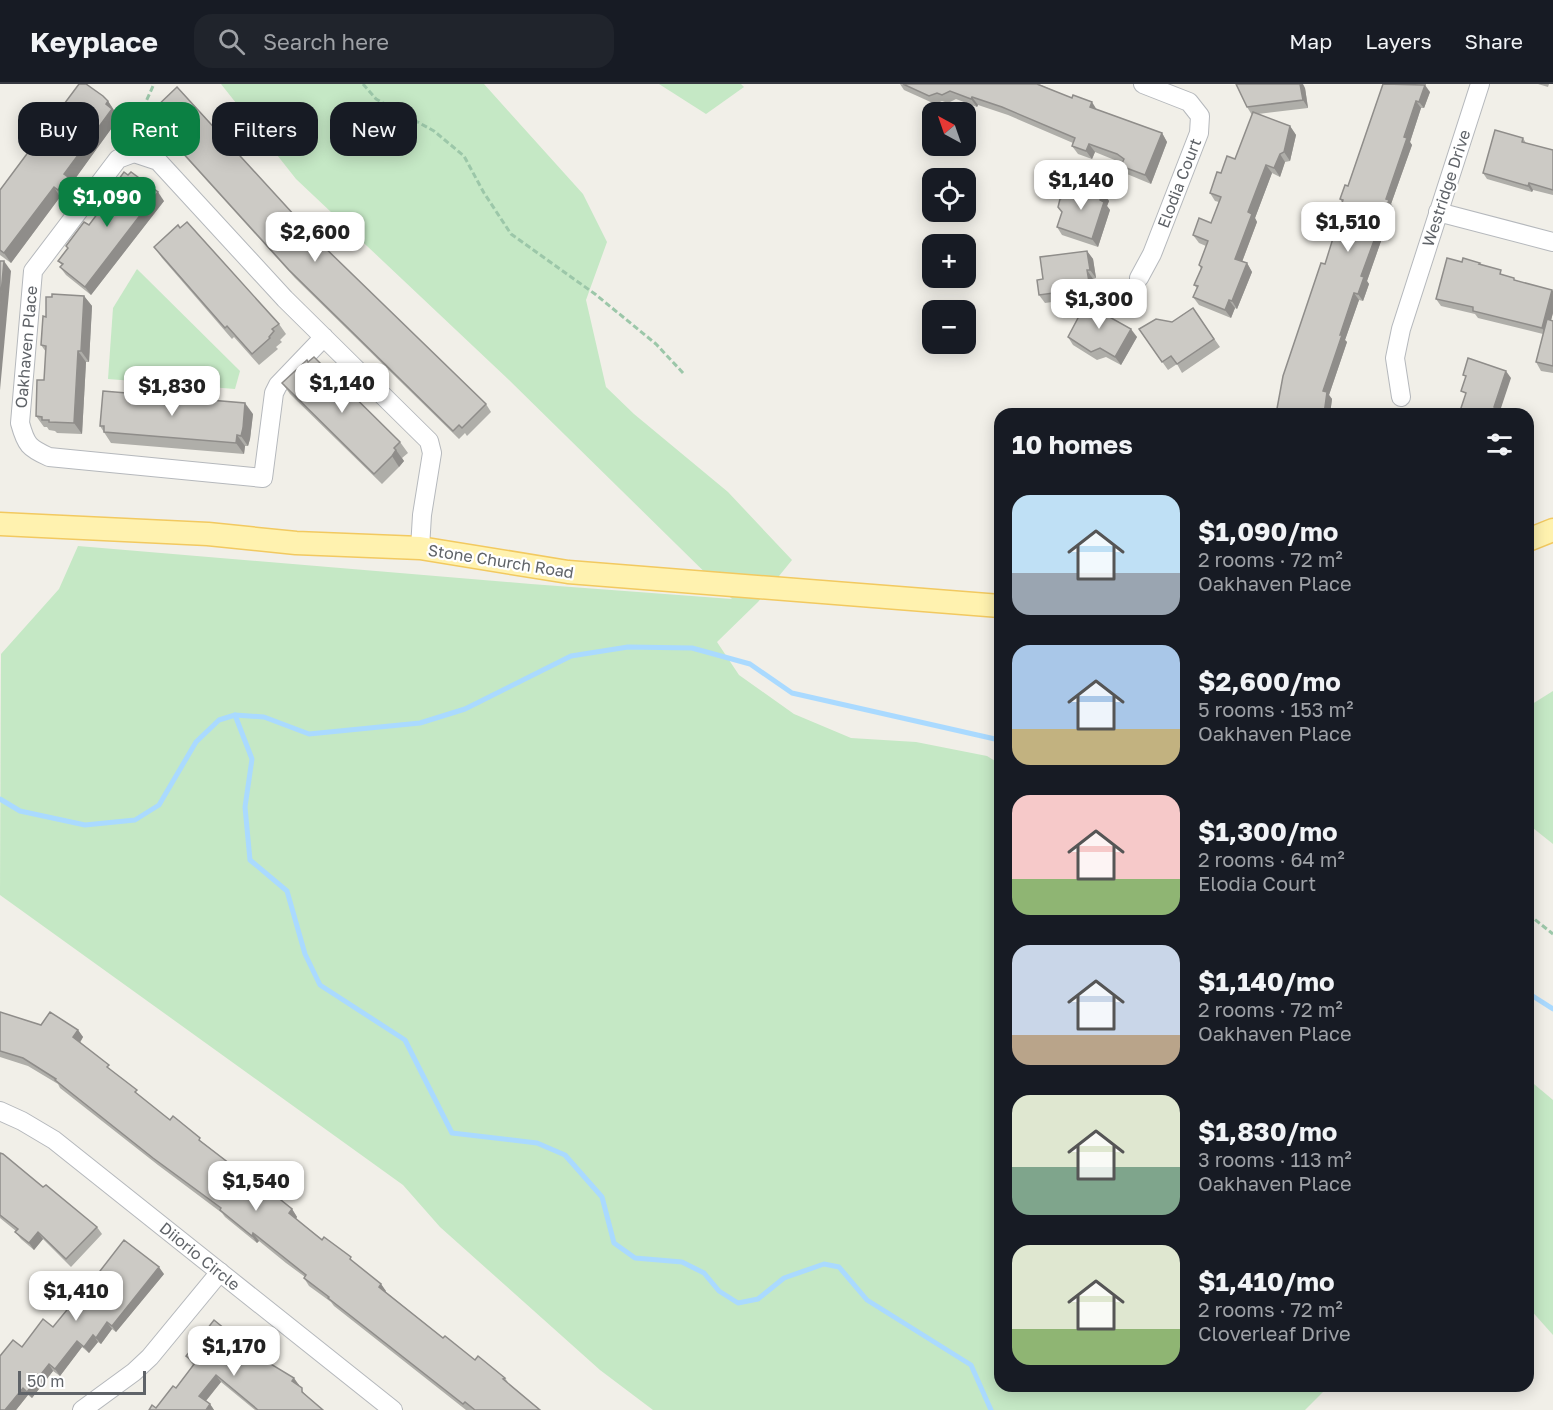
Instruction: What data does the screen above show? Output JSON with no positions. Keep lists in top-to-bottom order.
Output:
{
  "streets": {
    "main road": ["Stone Church Road"],
    "street": [
      "Elodia Court",
      "Westridge Drive",
      "Oakhaven Place",
      "Diiorio Circle"
    ]
  },
  "crossings": [
    ["Oakhaven Place", "Stone Church Road"]
  ],
  "scale_bar": "50 m",
  "north": "top left",
  "page": {
    "header": "Keyplace",
    "search": "Search here",
    "nav": ["Map", "Layers", "Share"],
    "map_buttons": ["+", "−"],
    "chip": [
      "Buy",
      "Rent",
      "Filters",
      "New"
    ],
    "price": [
      "$1,140",
      "$1,090",
      "$1,510",
      "$2,600",
      "$1,300",
      "$1,140",
      "$1,830",
      "$1,540",
      "$1,410",
      "$1,170"
    ],
    "heading": "10 homes",
    "list": [
      {
        "name": "$1,090/mo",
        "note": "2 rooms · 72 m² · Oakhaven Place"
      },
      {
        "name": "$2,600/mo",
        "note": "5 rooms · 153 m² · Oakhaven Place"
      },
      {
        "name": "$1,300/mo",
        "note": "2 rooms · 64 m² · Elodia Court"
      },
      {
        "name": "$1,140/mo",
        "note": "2 rooms · 72 m² · Oakhaven Place"
      },
      {
        "name": "$1,830/mo",
        "note": "3 rooms · 113 m² · Oakhaven Place"
      },
      {
        "name": "$1,410/mo",
        "note": "2 rooms · 72 m² · Cloverleaf Drive"
      }
    ],
    "scale": "50 m"
  }
}
